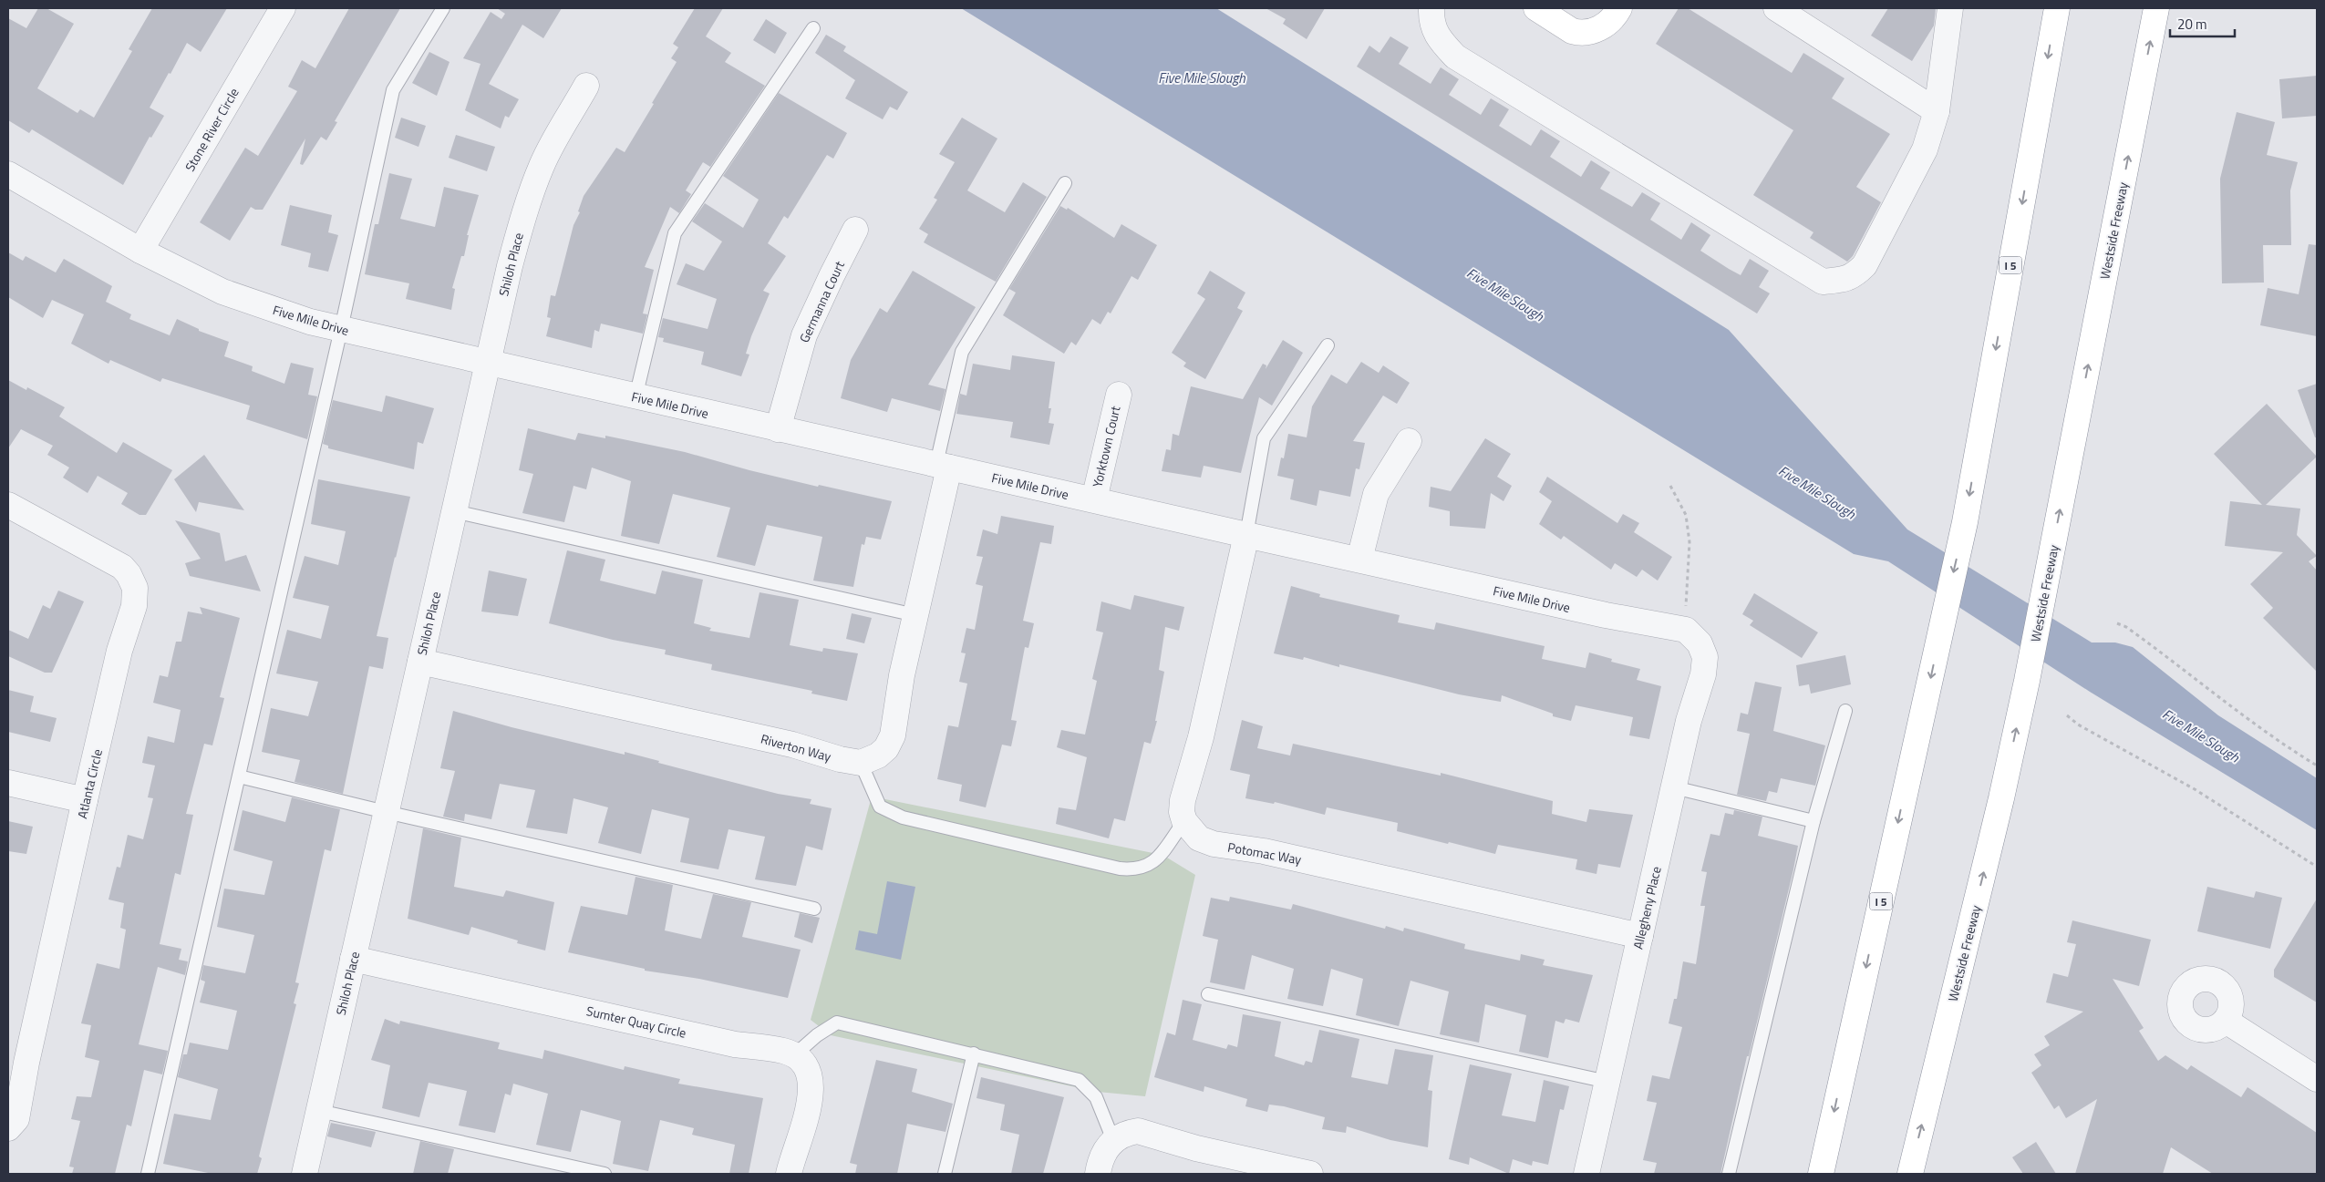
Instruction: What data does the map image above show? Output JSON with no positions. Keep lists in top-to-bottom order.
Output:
{
  "streets": {
    "main road": ["Westside Freeway", "I 5"],
    "street": [
      "Stone River Circle",
      "Shiloh Place",
      "Germanna Court",
      "Five Mile Drive",
      "Yorktown Court",
      "Riverton Way",
      "Atlanta Circle",
      "Potomac Way",
      "Allegheny Place",
      "Sumter Quay Circle"
    ]
  },
  "crossings": [
    ["Stone River Circle", "Five Mile Drive"],
    ["Shiloh Place", "Five Mile Drive"],
    ["Shiloh Place", "Riverton Way"],
    ["Shiloh Place", "Sumter Quay Circle"],
    ["Germanna Court", "Five Mile Drive"],
    ["Five Mile Drive", "Yorktown Court"],
    ["Five Mile Drive", "Allegheny Place"],
    ["Potomac Way", "Allegheny Place"]
  ],
  "water": ["Five Mile Slough"],
  "scale_bar": "20 m"
}
